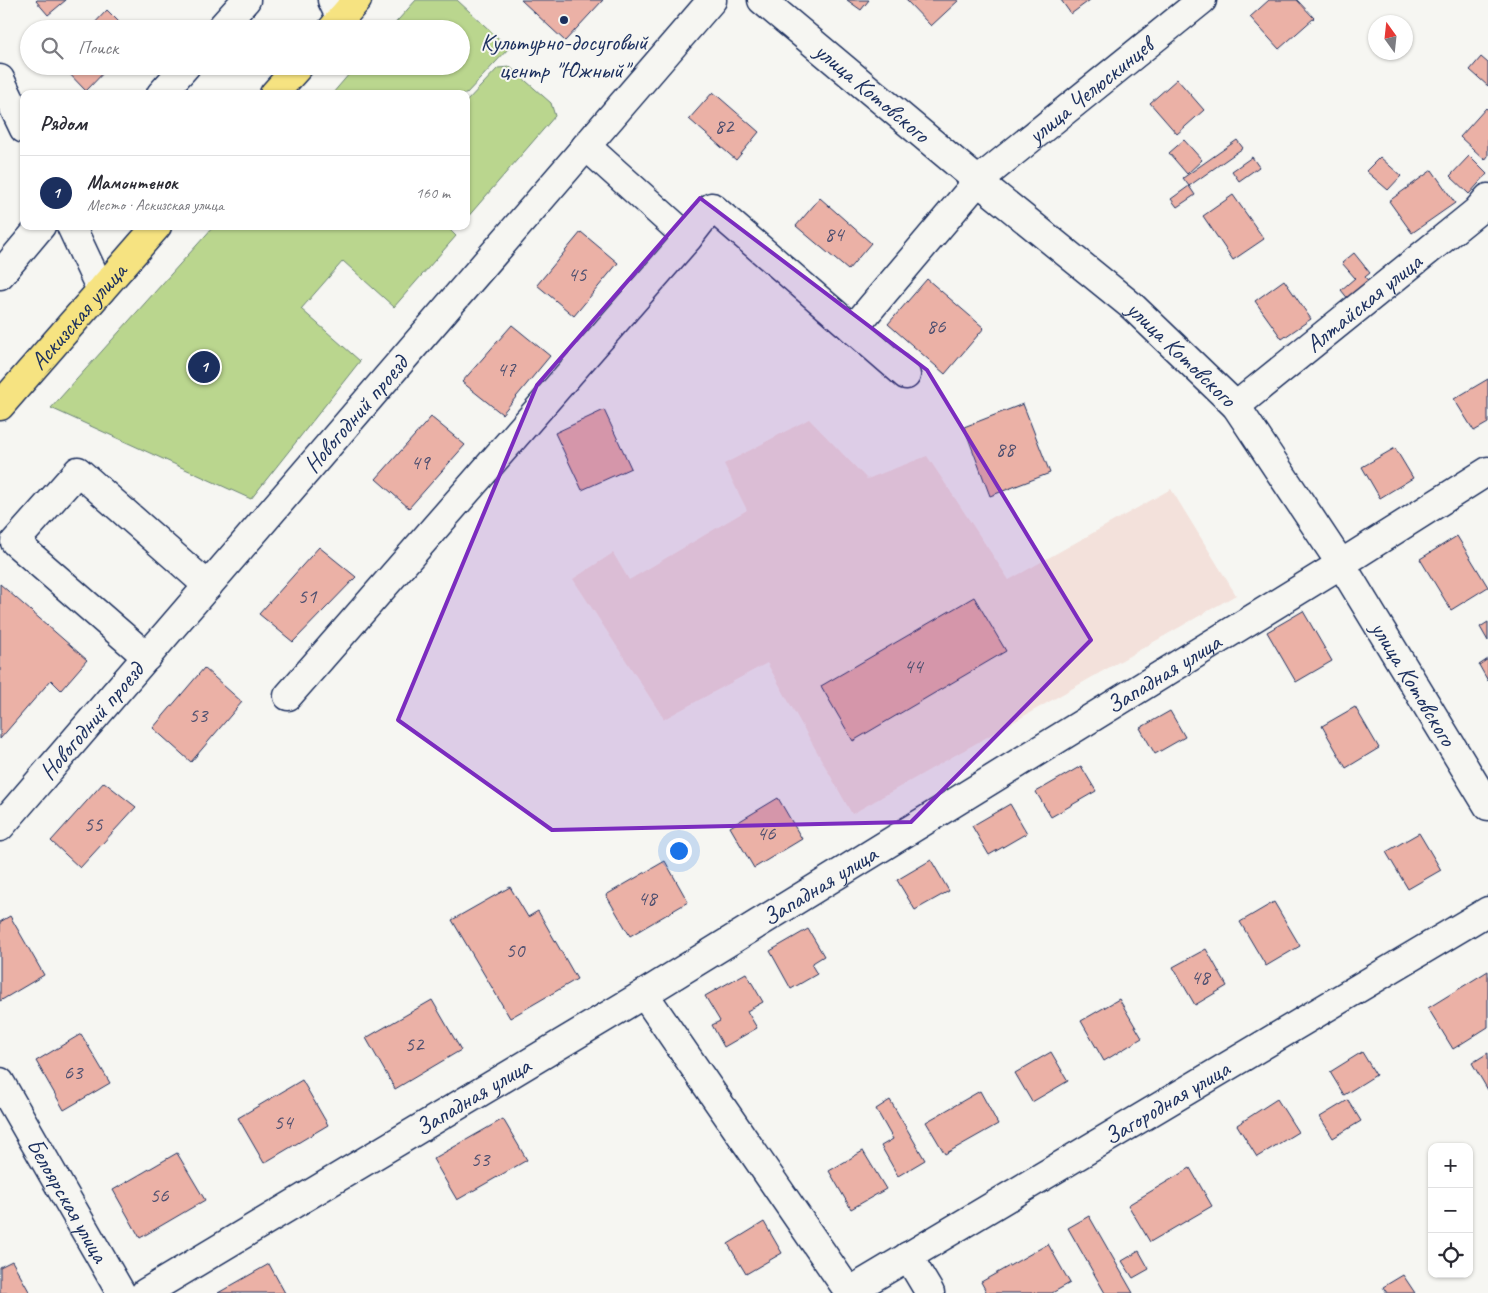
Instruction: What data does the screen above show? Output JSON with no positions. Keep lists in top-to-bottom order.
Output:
{
  "streets": {
    "main road": ["Аскизская улица"],
    "street": [
      "улица Челюскинцев",
      "улица Котовского",
      "Алтайская улица",
      "Новогодний проезд",
      "Западная улица",
      "Загородная улица",
      "Белоярская улица"
    ]
  },
  "crossings": [
    ["улица Челюскинцев", "улица Котовского"],
    ["улица Котовского", "Алтайская улица"],
    ["улица Котовского", "Западная улица"]
  ],
  "places": ["Культурно-досуговый центр \"Южный\""],
  "house_numbers": [
    "82",
    "84",
    "45",
    "86",
    "47",
    "88",
    "49",
    "51",
    "44",
    "53",
    "55",
    "46",
    "48",
    "50",
    "48",
    "52",
    "63",
    "54",
    "53",
    "56"
  ],
  "north": "top",
  "page": {
    "search": "Поиск",
    "heading": "Рядом",
    "list": [
      {
        "mark": "1",
        "name": "Мамонтенок",
        "note": "Место · Аскизская улица",
        "value": "160 m"
      }
    ],
    "pins": "1",
    "map_buttons": ["+", "−"]
  }
}
